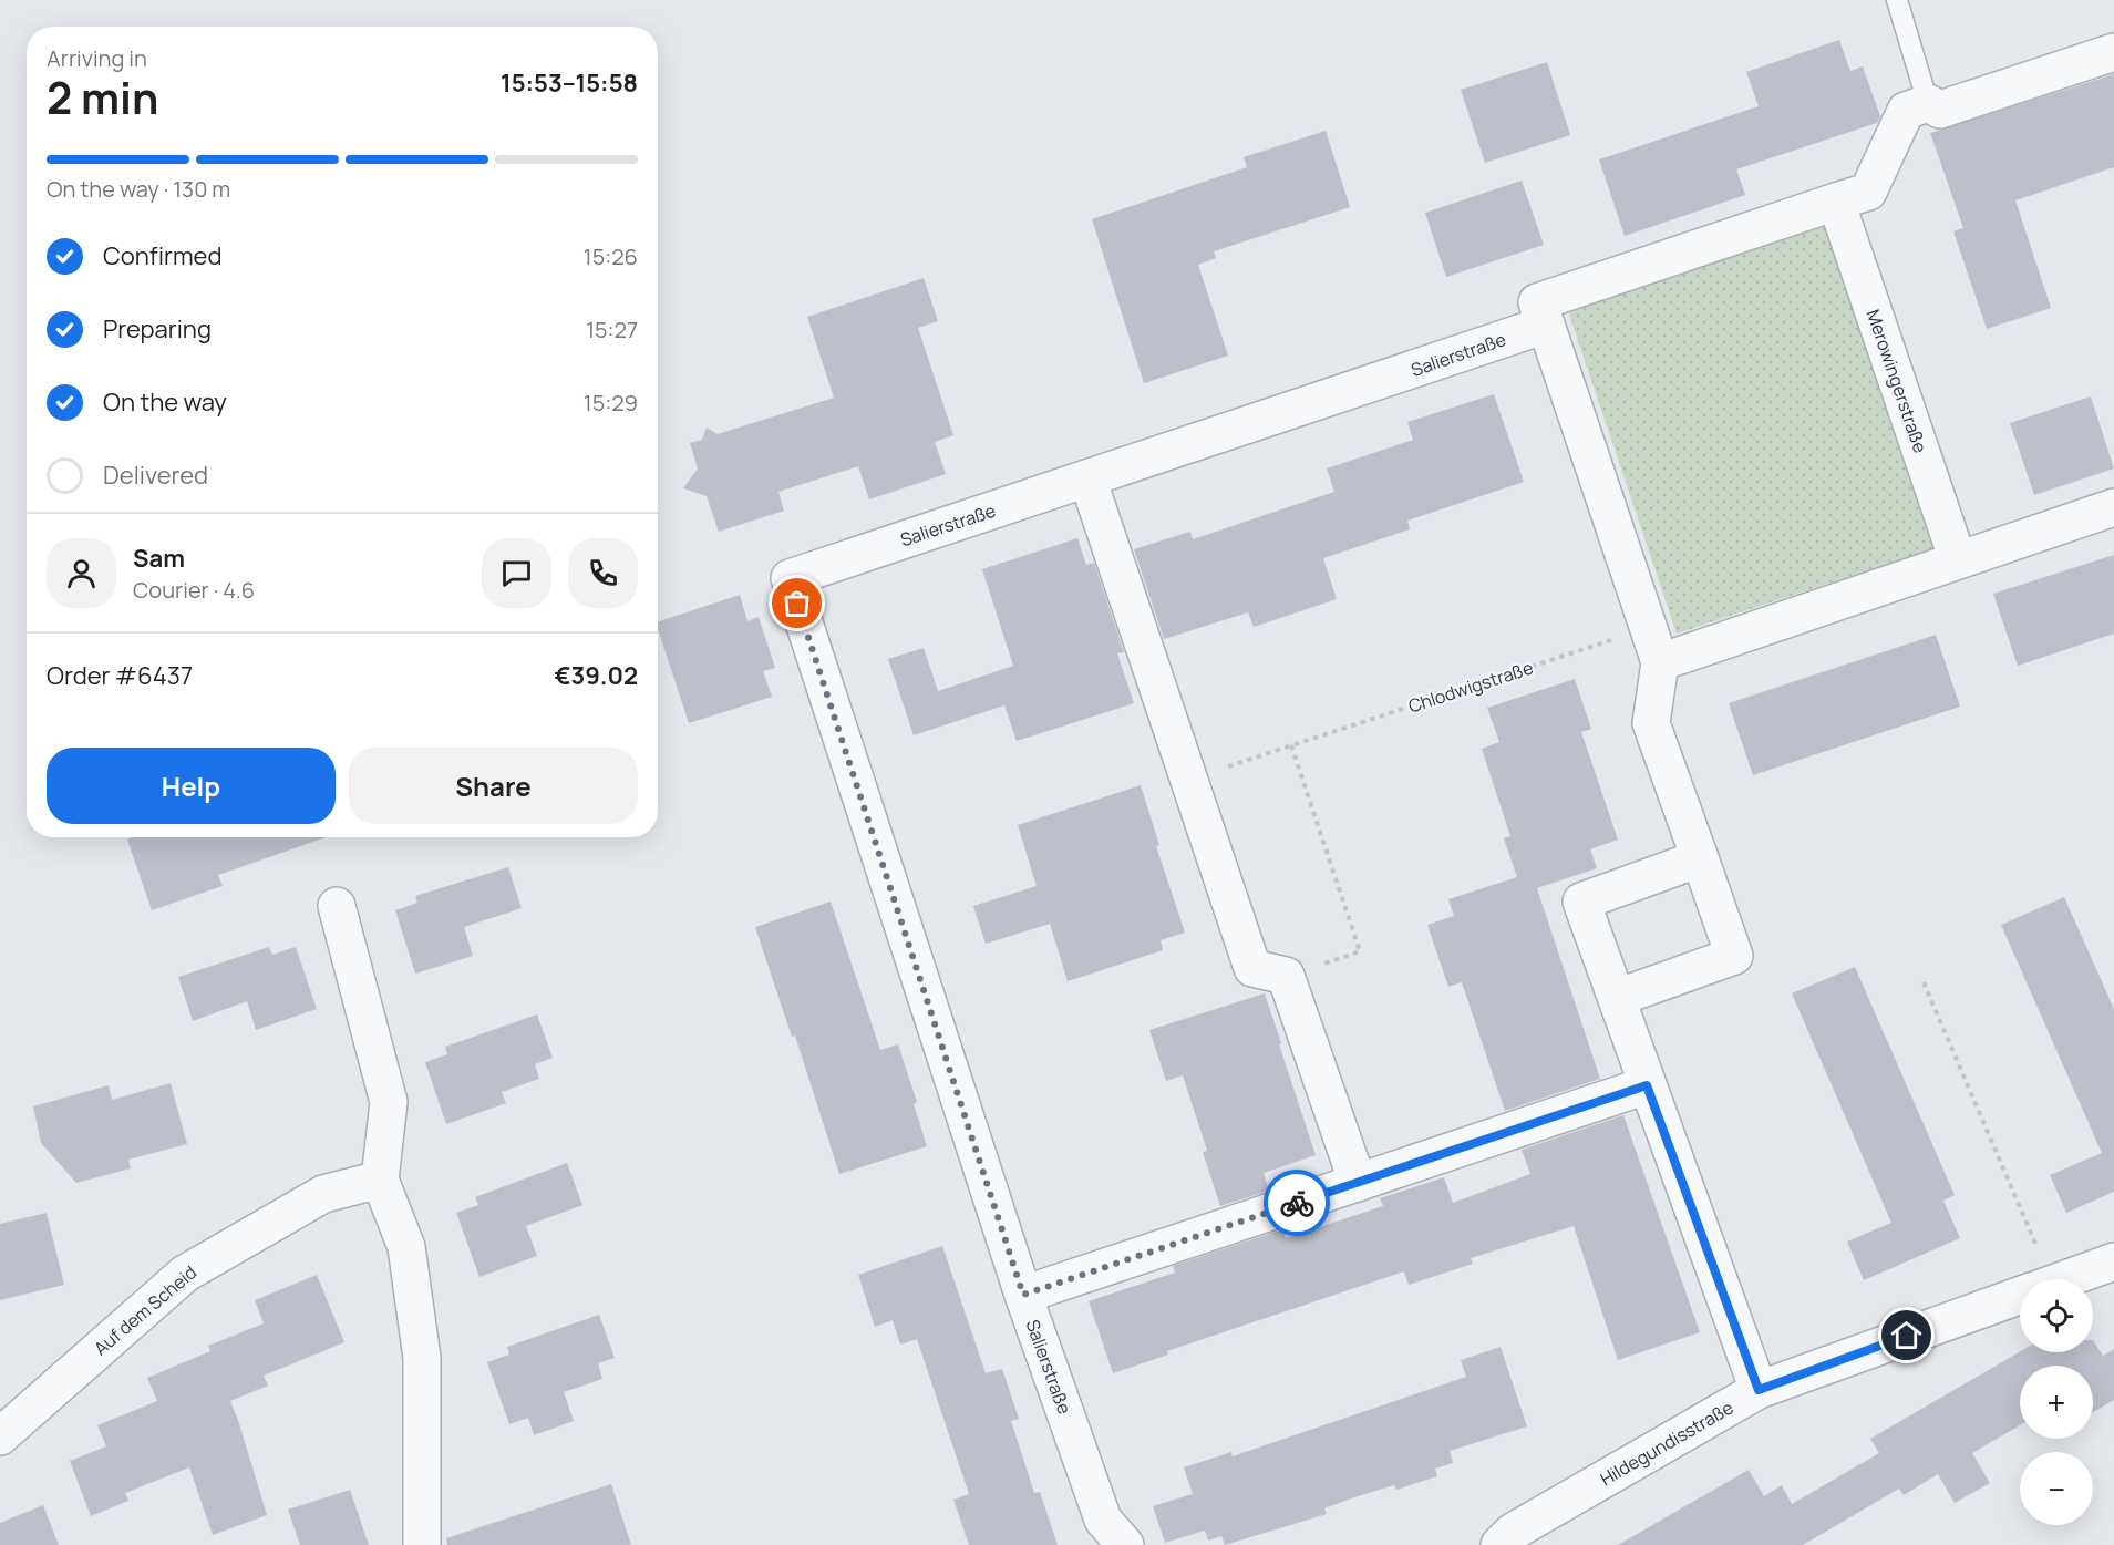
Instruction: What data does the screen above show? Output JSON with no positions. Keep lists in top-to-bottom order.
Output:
{
  "streets": {
    "street": [
      "Salierstraße",
      "Merowingerstraße",
      "Auf dem Scheid",
      "Hildegundisstraße"
    ],
    "path": ["Chlodwigstraße"]
  },
  "page": {
    "heading": ["2 min", "Arriving in", "15:53–15:58"],
    "panel": [
      "Sam",
      "Courier · 4.6",
      "Order #6437",
      "€39.02"
    ],
    "bar": "On the way · 130 m",
    "list": [
      ["Confirmed", "15:26"],
      ["Preparing", "15:27"],
      ["On the way", "15:29"],
      "Delivered"
    ],
    "buttons": ["Help", "Share"],
    "map_buttons": ["+", "−"]
  }
}
